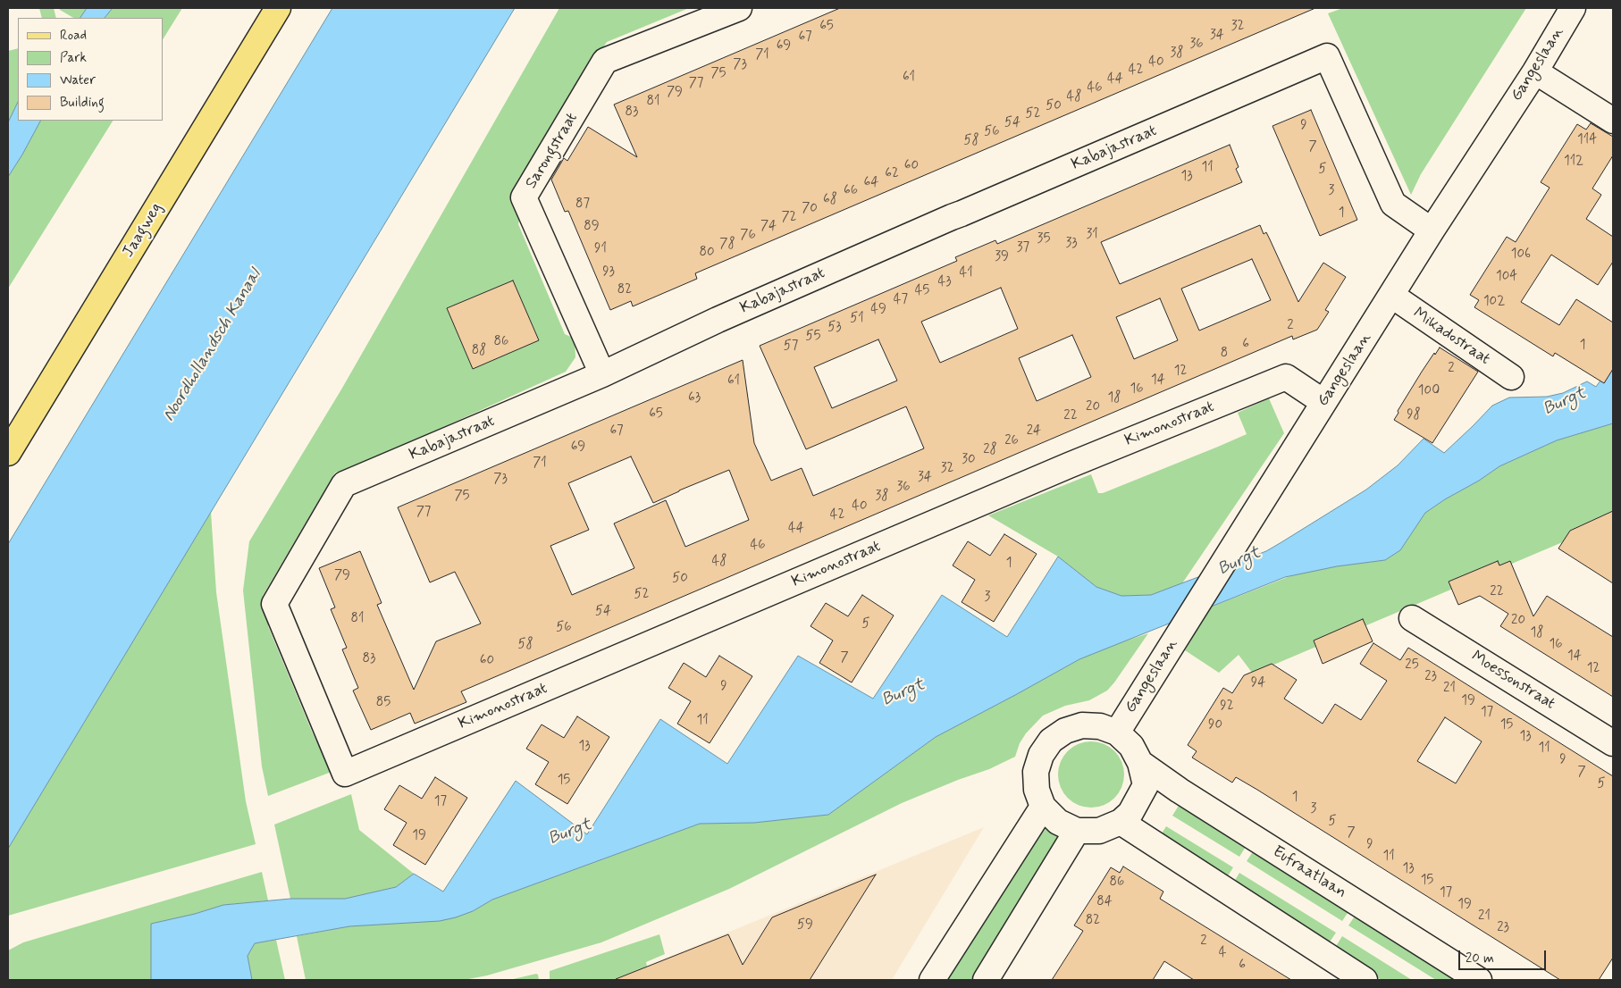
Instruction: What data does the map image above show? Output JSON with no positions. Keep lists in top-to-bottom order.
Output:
{
  "streets": {
    "main road": ["Jaagweg"],
    "street": [
      "Gangeslaan",
      "Kabajastraat",
      "Sarongstraat",
      "Mikadostraat",
      "Kimonostraat",
      "Moessonstraat",
      "Eufraatlaan"
    ]
  },
  "crossings": [
    ["Gangeslaan", "Kabajastraat"],
    ["Gangeslaan", "Mikadostraat"],
    ["Gangeslaan", "Kimonostraat"],
    ["Gangeslaan", "Eufraatlaan"],
    ["Kabajastraat", "Sarongstraat"],
    ["Kabajastraat", "Kimonostraat"]
  ],
  "water": ["Noordhollandsch Kanaal", "Burgt"],
  "house_numbers": [
    "65",
    "32",
    "34",
    "67",
    "36",
    "69",
    "38",
    "71",
    "40",
    "73",
    "42",
    "75",
    "61",
    "44",
    "77",
    "46",
    "79",
    "48",
    "81",
    "50",
    "83",
    "52",
    "54",
    "9",
    "56",
    "114",
    "58",
    "7",
    "112",
    "60",
    "11",
    "5",
    "62",
    "13",
    "64",
    "66",
    "3",
    "68",
    "87",
    "70",
    "1",
    "72",
    "89",
    "74",
    "31",
    "76",
    "35",
    "33",
    "78",
    "37",
    "91",
    "80",
    "106",
    "39",
    "93",
    "41",
    "104",
    "43",
    "82",
    "45",
    "47",
    "102",
    "49",
    "51",
    "2",
    "53",
    "55",
    "86",
    "6",
    "1",
    "57",
    "88",
    "8",
    "2",
    "12",
    "14",
    "61",
    "16",
    "100",
    "63",
    "18",
    "20",
    "65",
    "98",
    "22",
    "67",
    "24",
    "26",
    "69",
    "28",
    "30",
    "71",
    "32",
    "34",
    "73",
    "36",
    "75",
    "38",
    "40",
    "77",
    "42",
    "44",
    "46",
    "48",
    "1",
    "79",
    "50",
    "22",
    "52",
    "3",
    "54",
    "81",
    "20",
    "5",
    "56",
    "18",
    "58",
    "16",
    "14",
    "7",
    "83",
    "60",
    "25",
    "12",
    "23",
    "94",
    "9",
    "21",
    "19",
    "85",
    "92",
    "17",
    "11",
    "90",
    "15",
    "13",
    "13",
    "11",
    "9",
    "7",
    "15",
    "5",
    "1",
    "17",
    "3",
    "5",
    "7",
    "19",
    "9",
    "11",
    "13",
    "15",
    "86",
    "17",
    "84",
    "19",
    "21",
    "82",
    "59",
    "23",
    "2",
    "4",
    "6"
  ],
  "legend": [
    "Road",
    "Park",
    "Water",
    "Building"
  ],
  "scale_bar": "20 m"
}
